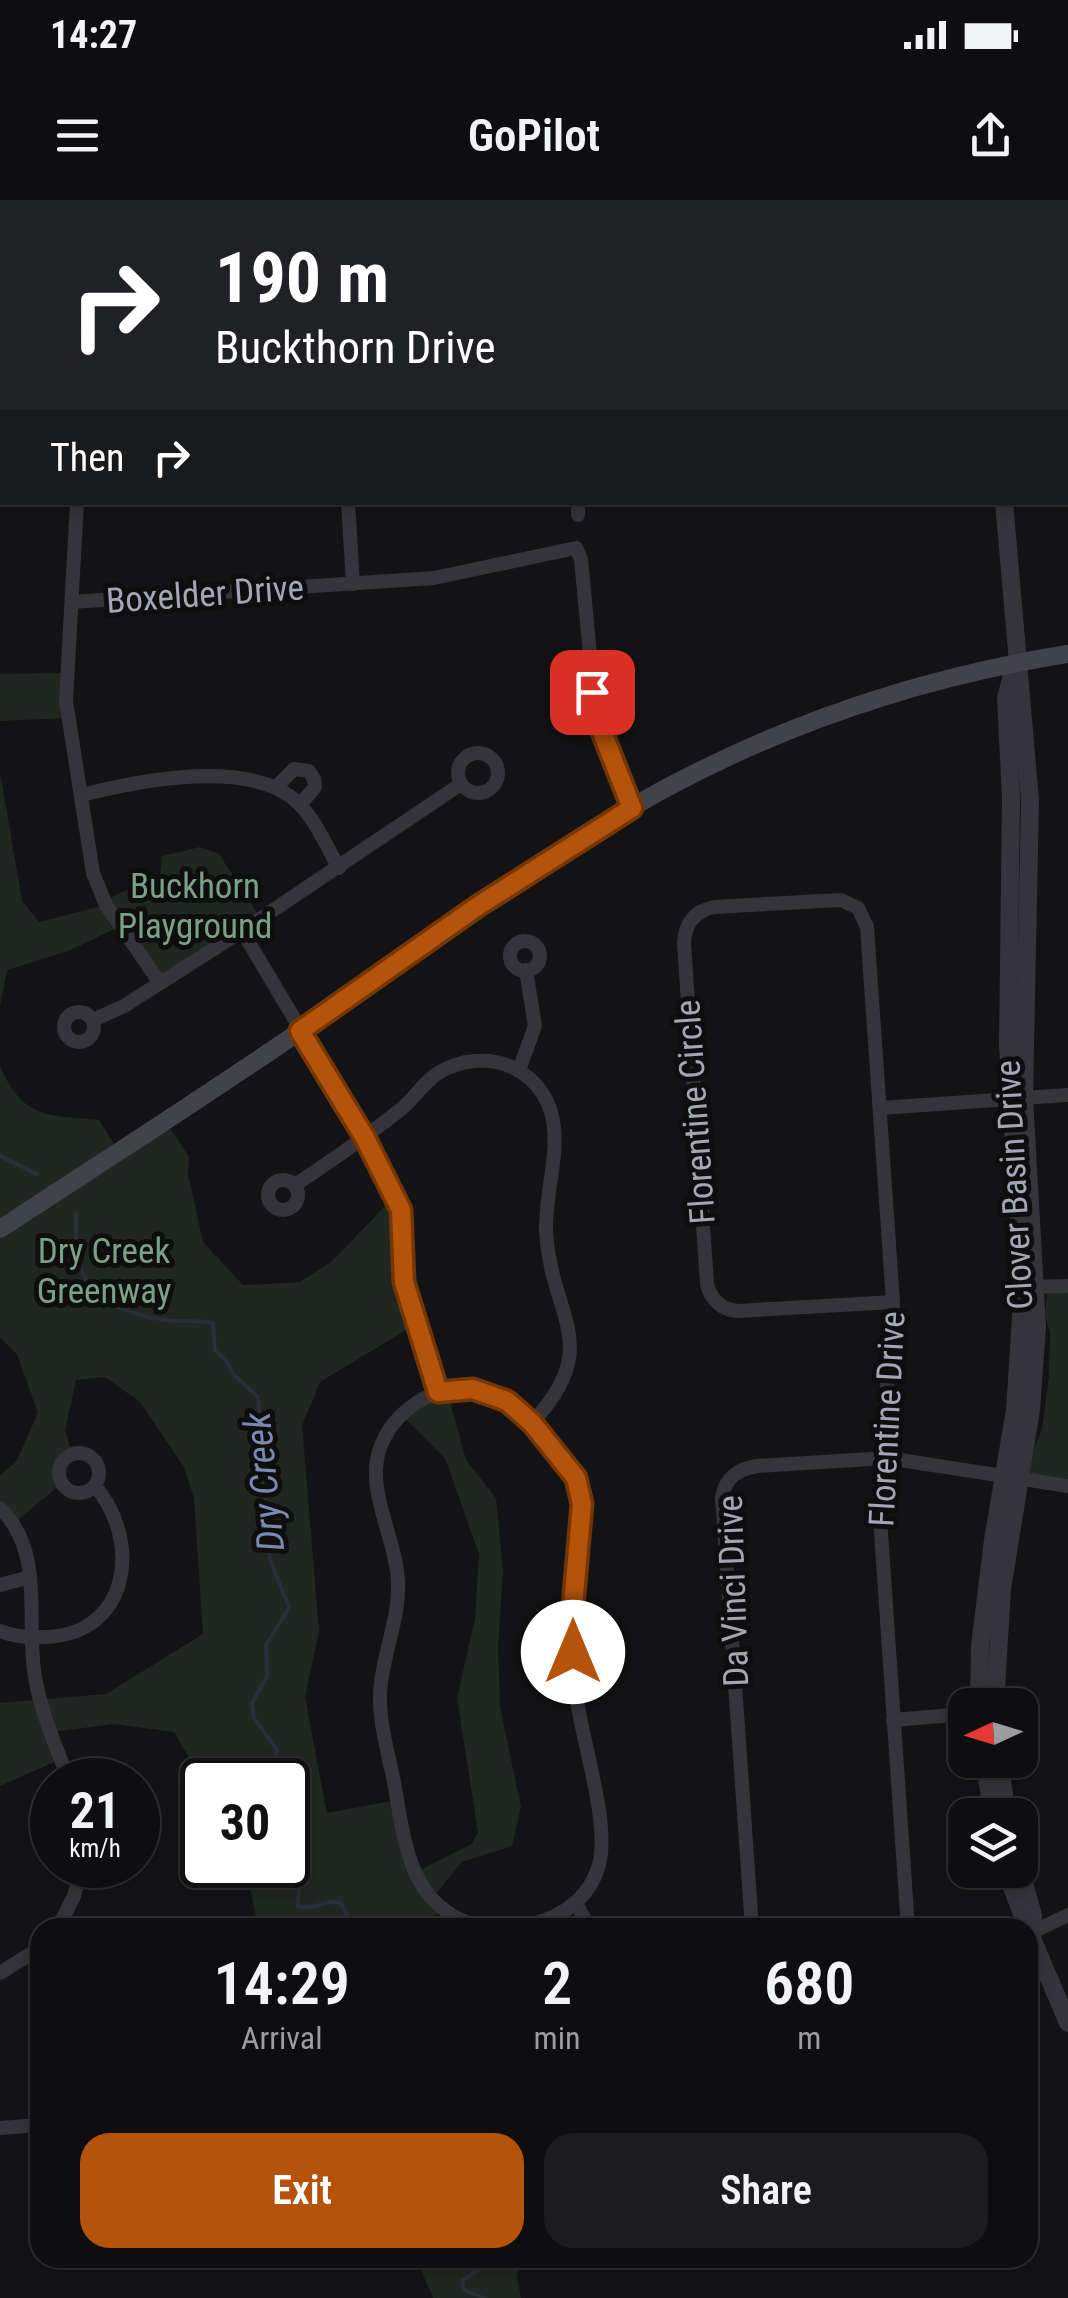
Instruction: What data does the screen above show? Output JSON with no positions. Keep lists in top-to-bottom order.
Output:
{
  "streets": {
    "street": [
      "Boxelder Drive",
      "Florentine Circle",
      "Clover Basin Drive",
      "Florentine Drive",
      "Da Vinci Drive"
    ]
  },
  "crossings": [
    ["Florentine Circle", "Florentine Drive"],
    ["Clover Basin Drive", "Da Vinci Drive"],
    ["Florentine Drive", "Da Vinci Drive"]
  ],
  "water": ["Dry Creek"],
  "parks": ["Buckhorn Playground", "Dry Creek Greenway"],
  "north": "left",
  "page": {
    "status": "14:27",
    "header": "GoPilot",
    "turn": ["190 m", "Buckthorn Drive"],
    "then": "Then",
    "speed": "21 km/h",
    "limit": "30",
    "eta": [
      "14:29",
      "Arrival",
      "2",
      "min",
      "680",
      "m"
    ],
    "buttons": ["Exit", "Share"]
  }
}
